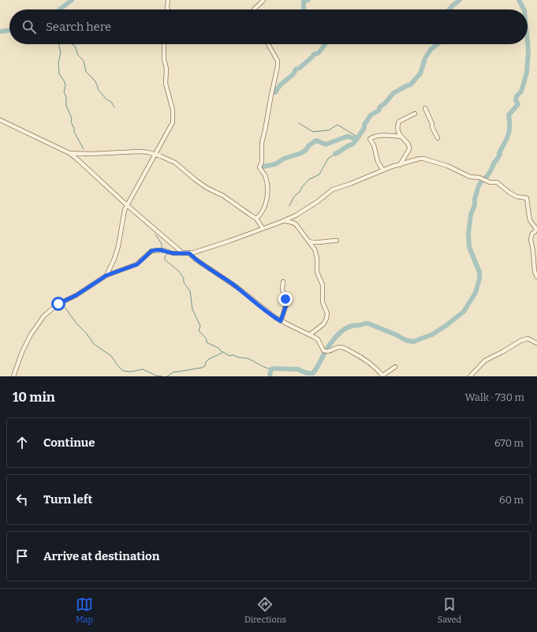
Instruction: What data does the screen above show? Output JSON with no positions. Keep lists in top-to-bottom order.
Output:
{
  "page": {
    "search": "Search here",
    "heading": ["10 min", "Walk · 730 m"],
    "list": [
      ["Continue", "670 m"],
      ["Turn left", "60 m"],
      "Arrive at destination"
    ],
    "nav": ["Map", "Directions", "Saved"]
  }
}
